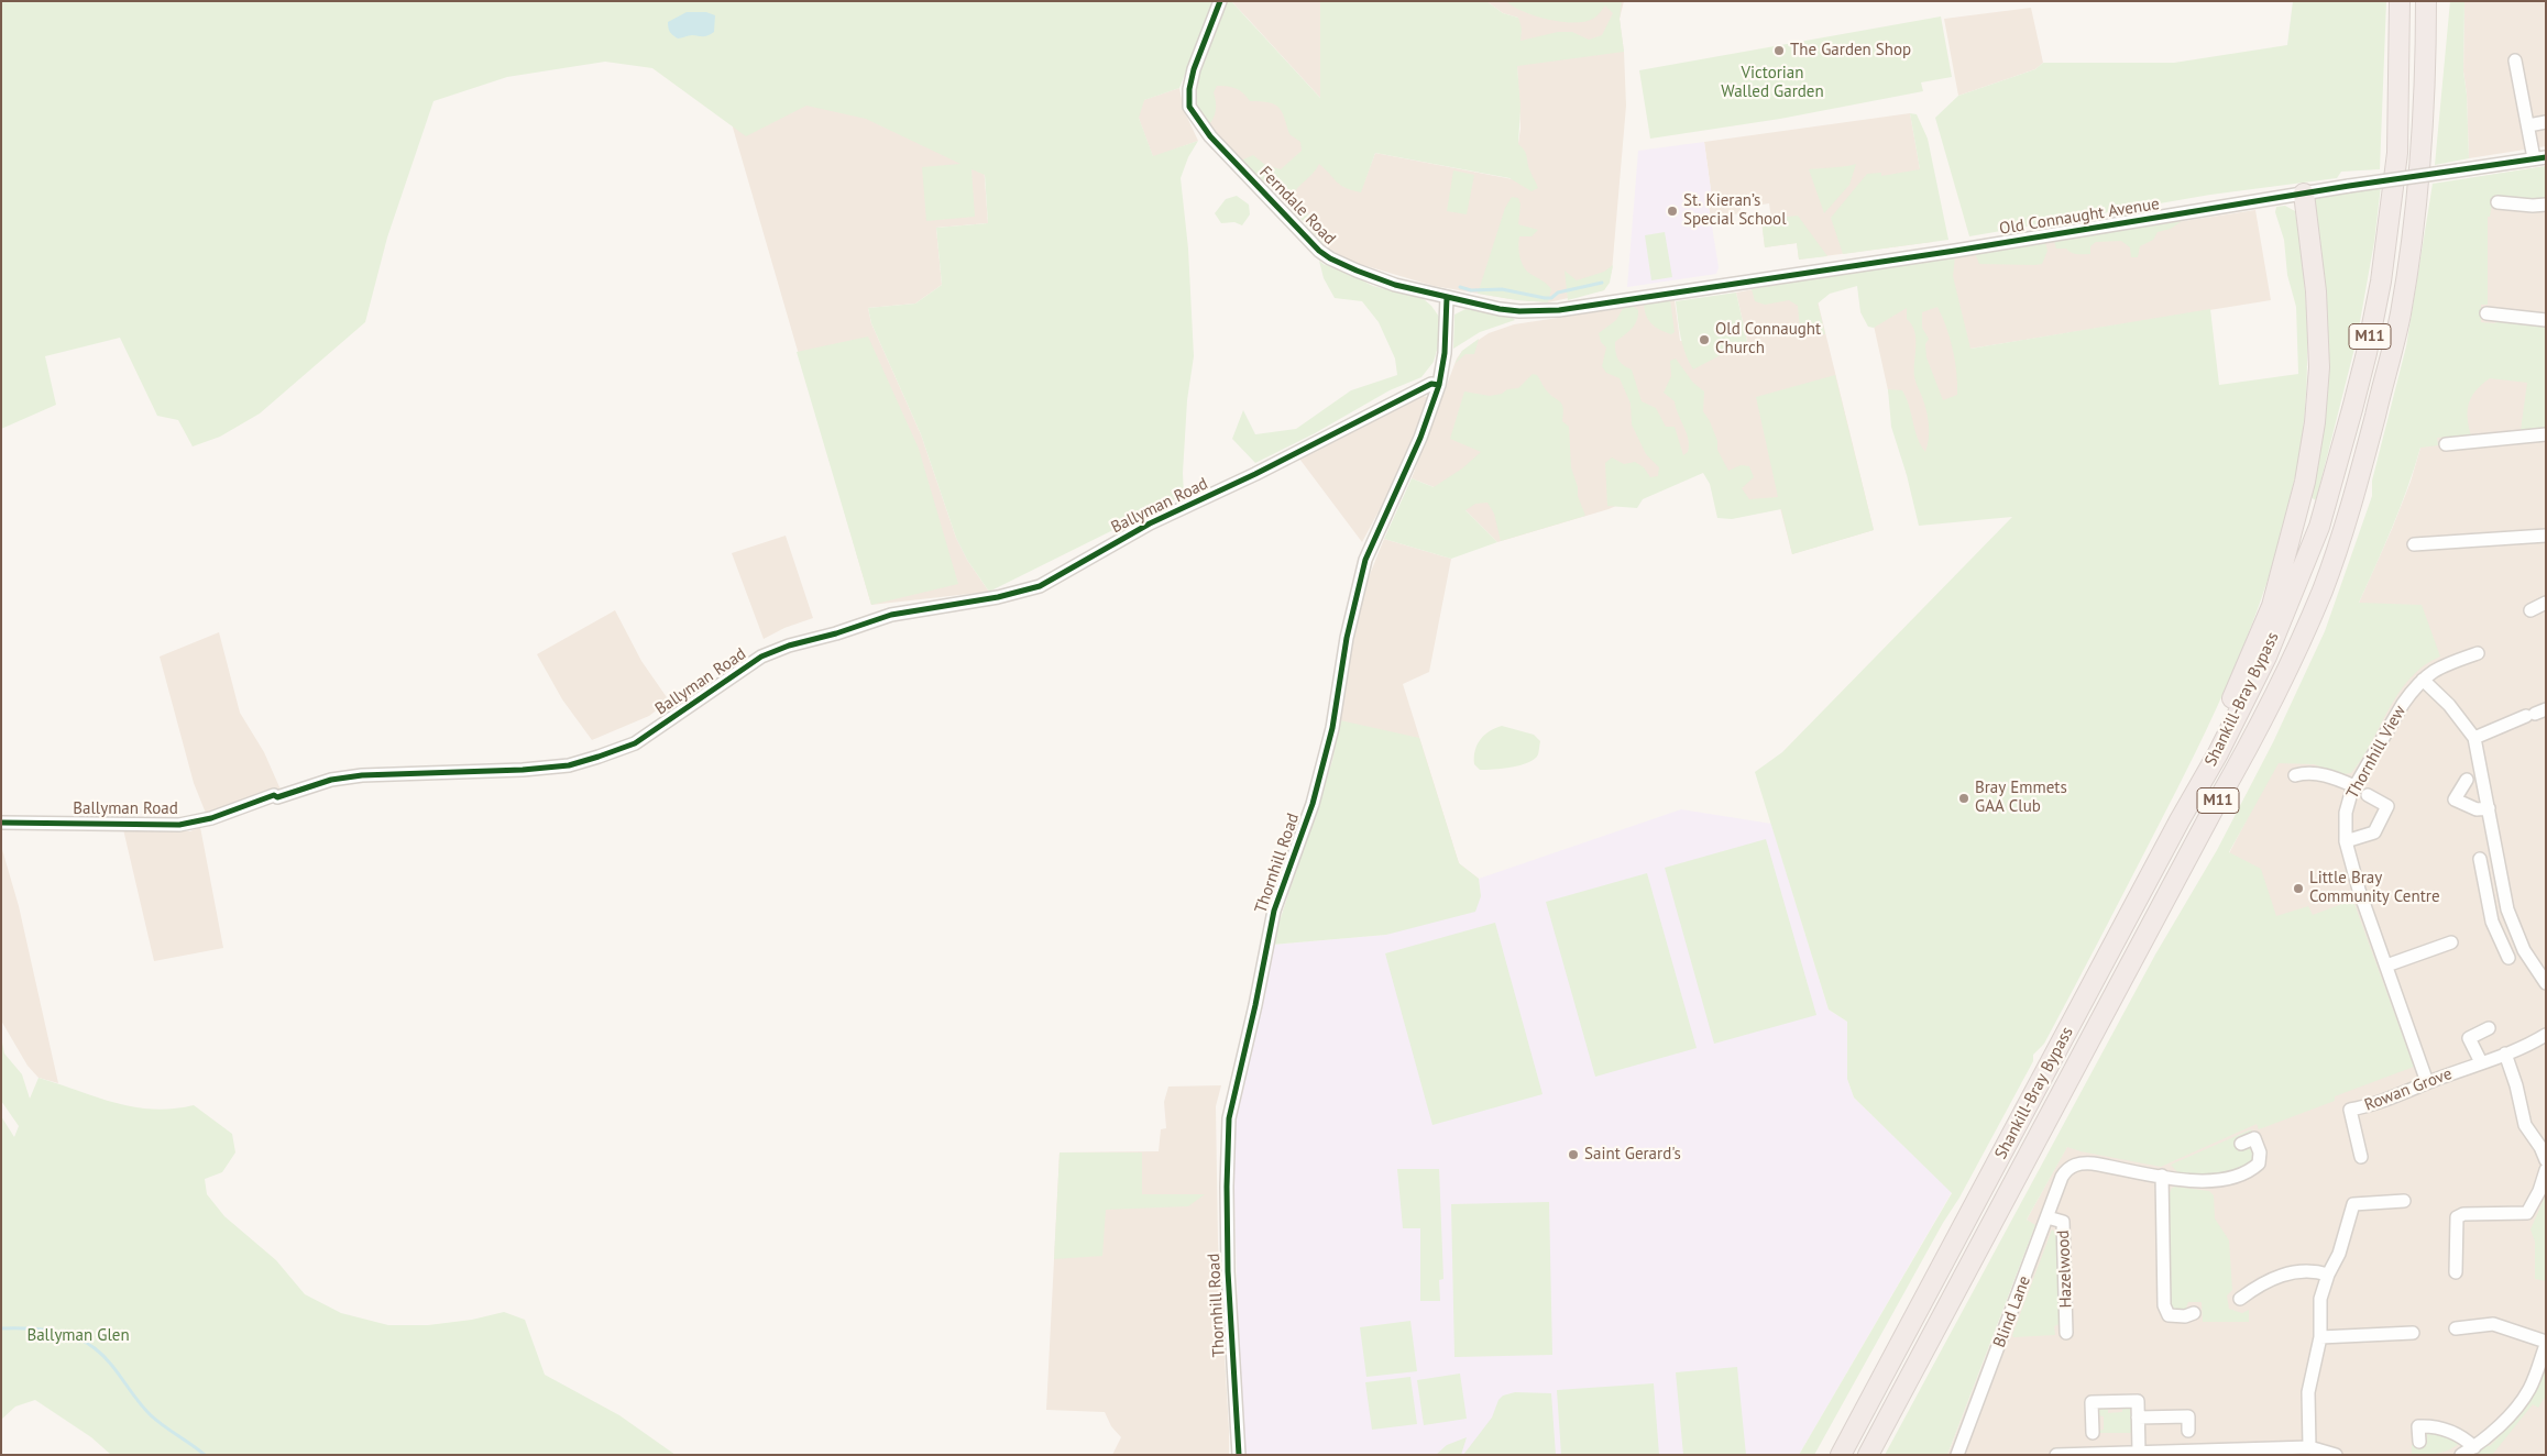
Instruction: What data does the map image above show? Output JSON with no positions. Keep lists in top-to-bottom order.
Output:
{
  "streets": {
    "highway": ["M11", "Shankill-Bray Bypass"],
    "street": [
      "Ferndale Road",
      "Old Connaught Avenue",
      "Ballyman Road",
      "Thornhill View",
      "Thornhill Road",
      "Rowan Grove",
      "Hazelwood",
      "Blind Lane"
    ]
  },
  "crossings": [
    ["Ferndale Road", "Old Connaught Avenue"],
    ["Ferndale Road", "Thornhill Road"],
    ["Ballyman Road", "Thornhill Road"],
    ["Hazelwood", "Blind Lane"]
  ],
  "parks": ["Victorian Walled Garden", "Ballyman Glen"],
  "places": [
    "The Garden Shop",
    "St. Kieran’s Special School",
    "Old Connaught Church",
    "Bray Emmets GAA Club",
    "Little Bray Community Centre",
    "Saint Gerard's"
  ]
}
